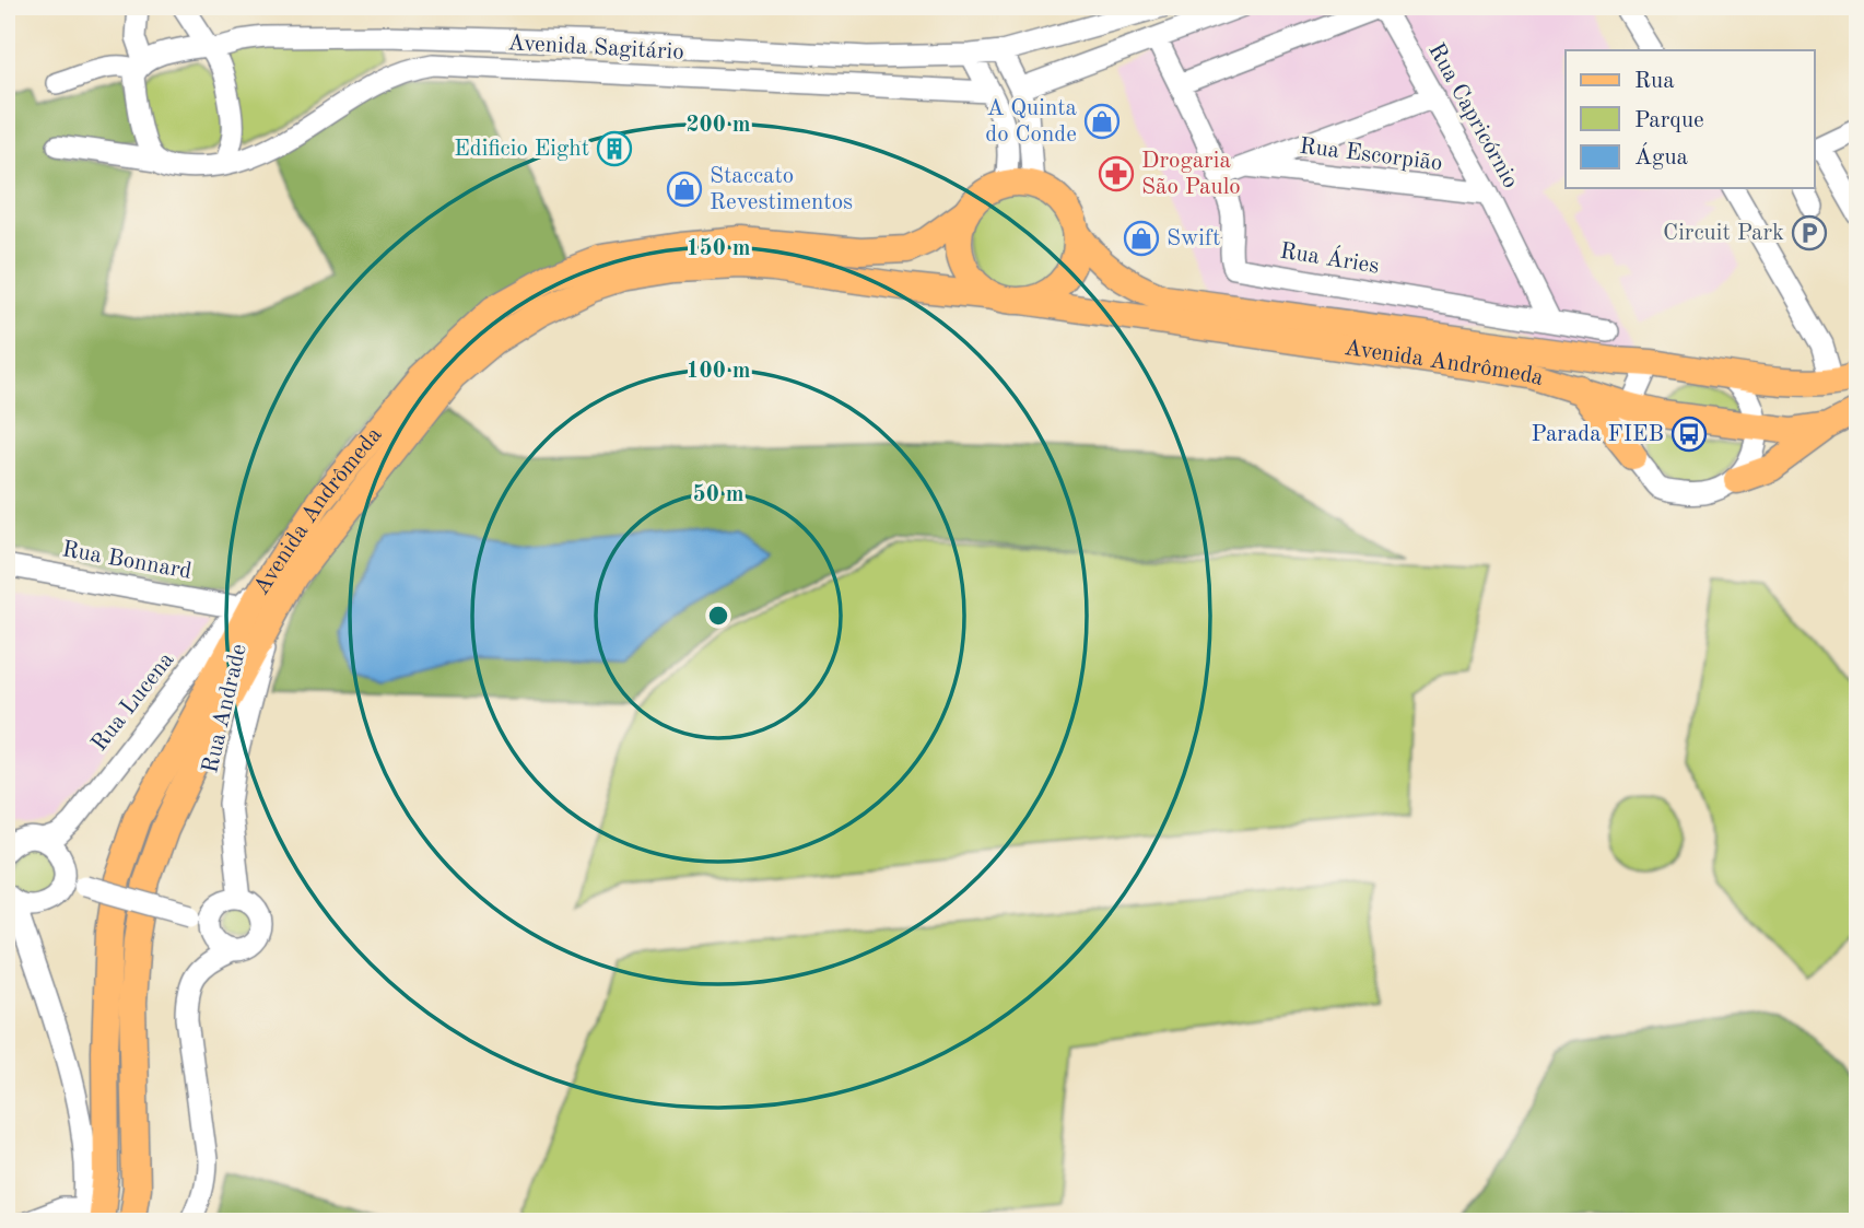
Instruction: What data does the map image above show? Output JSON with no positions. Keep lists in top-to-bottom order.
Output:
{
  "streets": {
    "main road": ["Avenida Andrômeda"],
    "street": [
      "Avenida Sagitário",
      "Rua Capricórnio",
      "Rua Escorpião",
      "Rua Áries",
      "Rua Bonnard",
      "Rua Lucena",
      "Rua Andrade"
    ]
  },
  "crossings": [
    ["Rua Capricórnio", "Rua Escorpião"],
    ["Rua Capricórnio", "Rua Áries"],
    ["Avenida Andrômeda", "Rua Lucena"],
    ["Avenida Andrômeda", "Rua Andrade"],
    ["Rua Bonnard", "Rua Lucena"]
  ],
  "places": {
    "shop": ["A Quinta do Conde", "Staccato Revestimentos", "Swift"],
    "building": ["Edificio Eight"],
    "pharmacy": ["Drogaria São Paulo"],
    "parking": ["Circuit Park"],
    "bus stop": ["Parada FIEB"]
  },
  "legend": ["Rua", "Parque", "Água"],
  "rings": [
    "200 m",
    "150 m",
    "100 m",
    "50 m"
  ]
}
